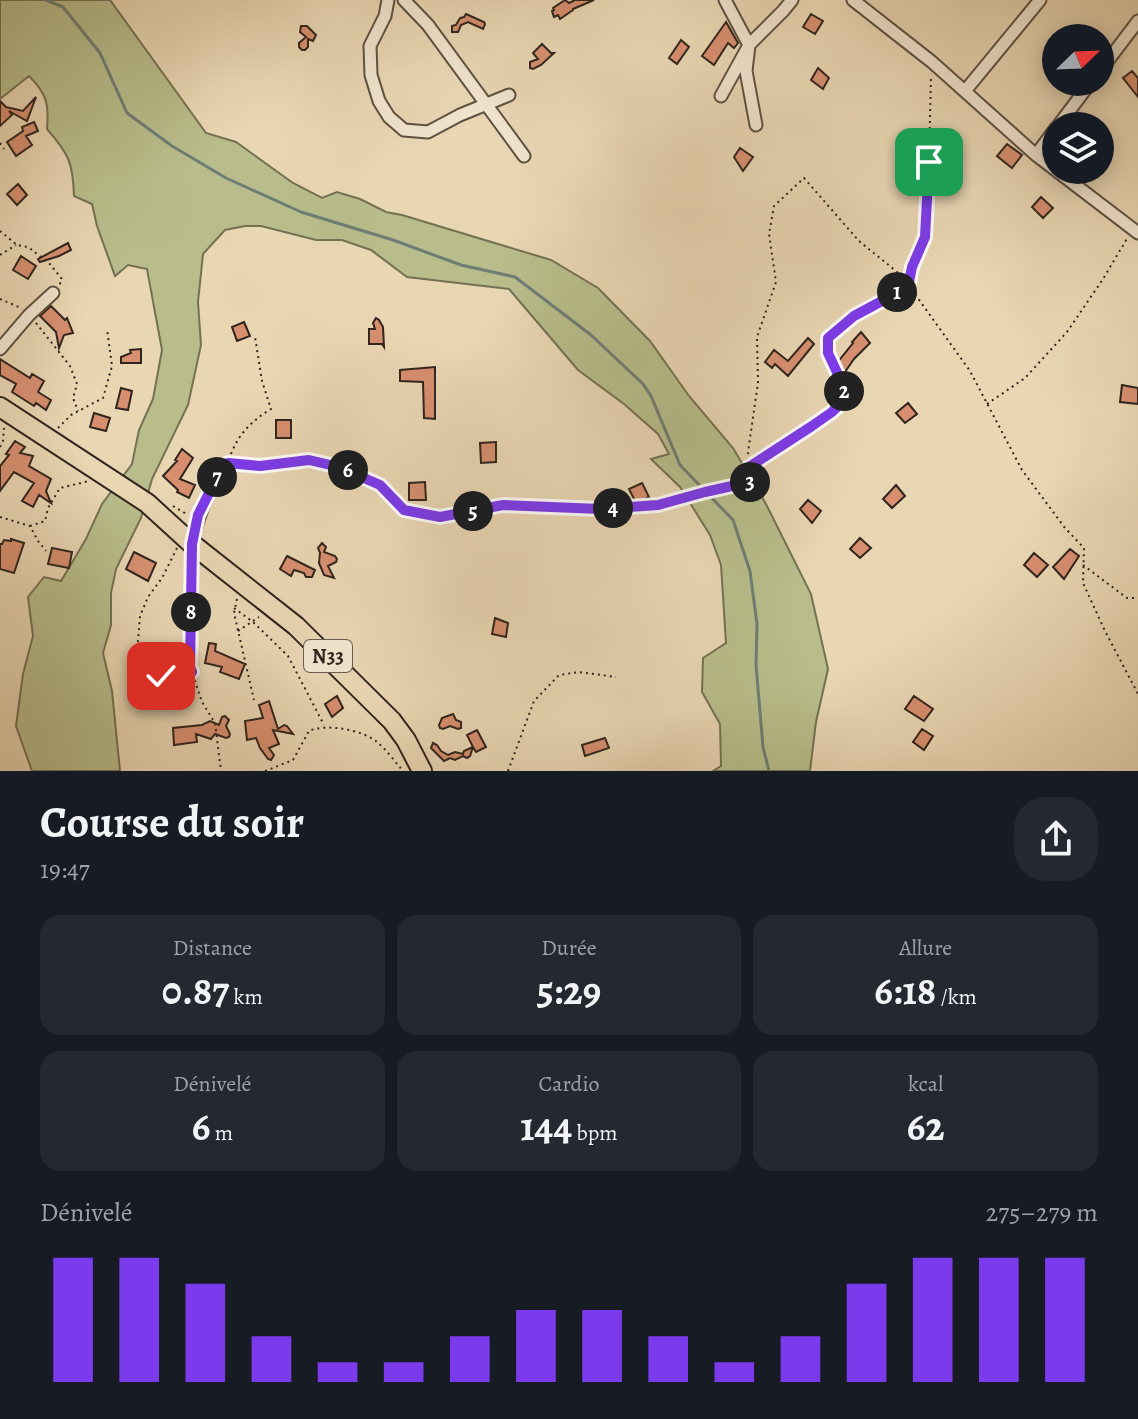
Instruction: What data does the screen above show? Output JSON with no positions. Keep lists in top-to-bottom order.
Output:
{
  "streets": {
    "main road": ["N33"]
  },
  "north": "top right",
  "page": {
    "pins": [
      "1",
      "2",
      "6",
      "7",
      "3",
      "4",
      "5",
      "8"
    ],
    "heading": ["Course du soir", "19:47"],
    "stats": [
      ["Distance", "0.87 km"],
      ["Durée", "5:29"],
      ["Allure", "6:18 /km"],
      ["Dénivelé", "6 m"],
      ["Cardio", "144 bpm"],
      ["kcal", "62"]
    ],
    "chart": ["Dénivelé", "275–279 m"]
  }
}
